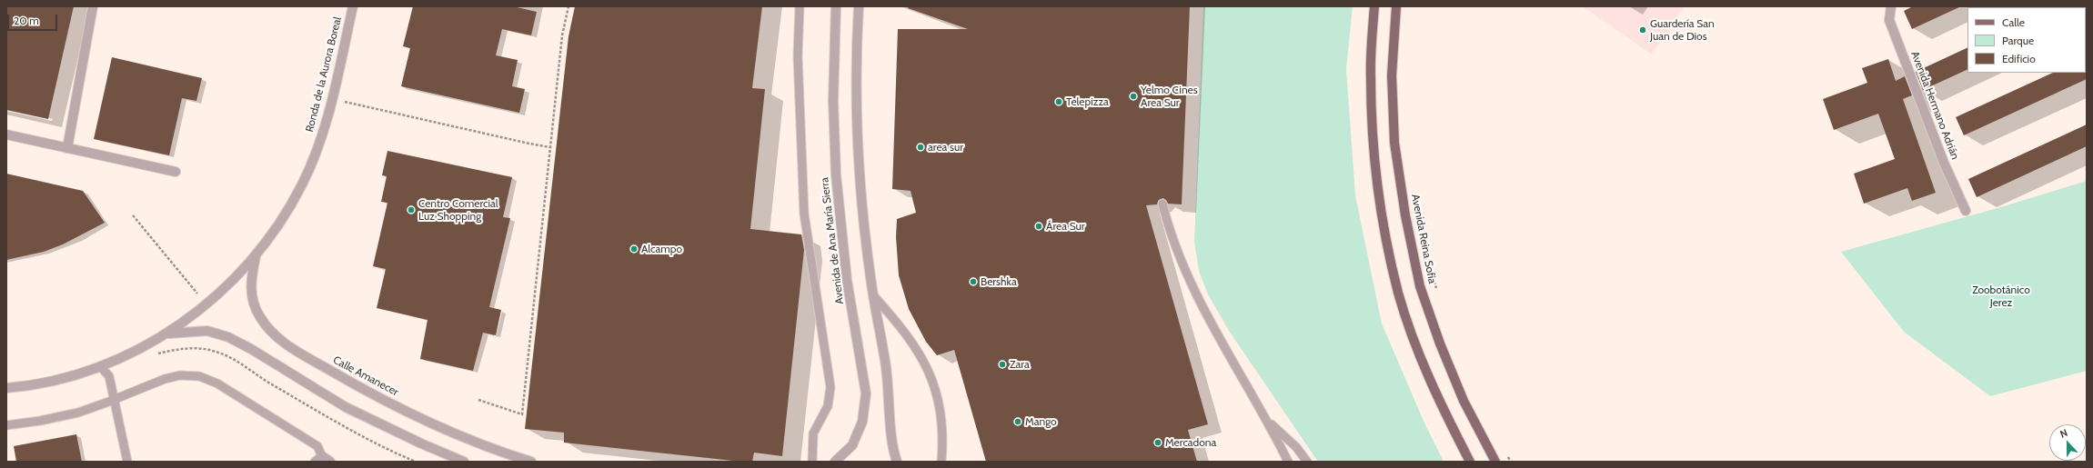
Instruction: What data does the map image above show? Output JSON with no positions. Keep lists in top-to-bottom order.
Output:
{
  "streets": {
    "main road": ["Avenida Reina Sofía"],
    "street": [
      "Ronda de la Aurora Boreal",
      "Avenida Hermano Adrián",
      "Avenida de Ana María Sierra",
      "Calle Amanecer"
    ]
  },
  "crossings": [
    ["Ronda de la Aurora Boreal", "Calle Amanecer"]
  ],
  "parks": ["Zoobotánico Jerez"],
  "places": [
    "Guardería San Juan de Dios",
    "Yelmo Cines Area Sur",
    "Telepizza",
    "area sur",
    "Centro Comercial Luz Shopping",
    "Área Sur",
    "Alcampo",
    "Bershka",
    "Zara",
    "Mango",
    "Mercadona"
  ],
  "legend": ["Calle", "Parque", "Edificio"],
  "scale_bar": "20 m",
  "north": "top"
}
